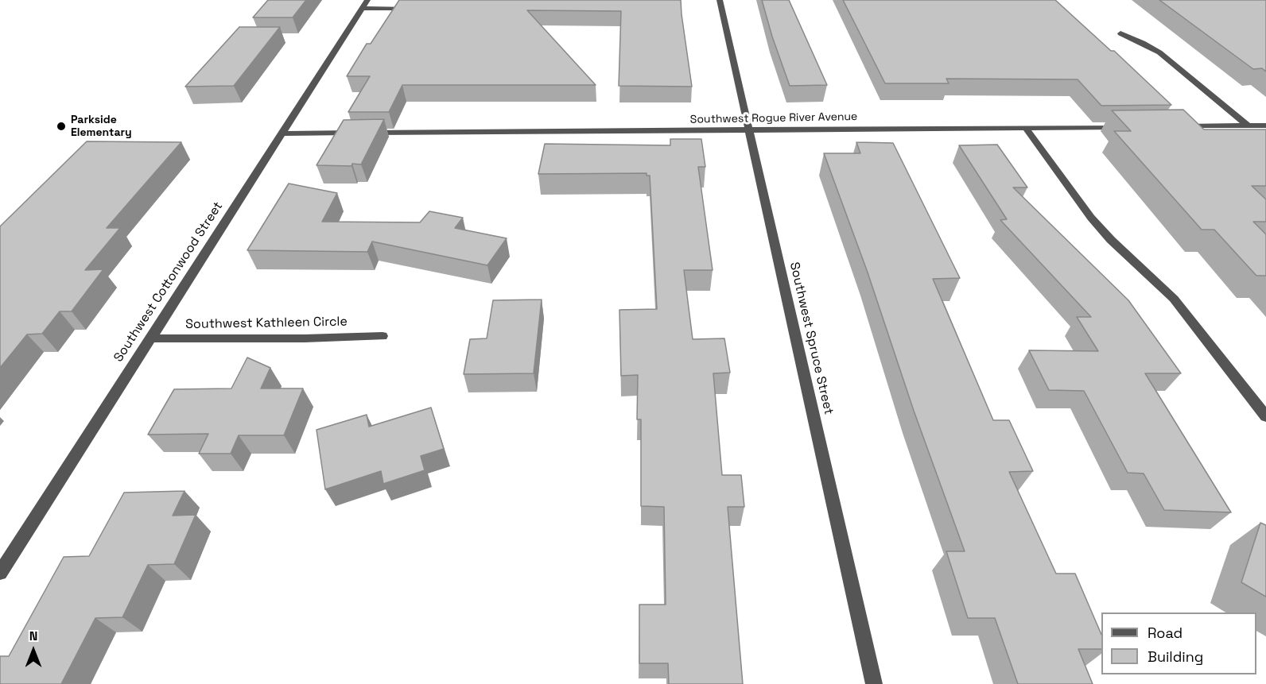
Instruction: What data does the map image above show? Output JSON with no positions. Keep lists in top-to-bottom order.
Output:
{
  "streets": {
    "street": [
      "Southwest Rogue River Avenue",
      "Southwest Cottonwood Street",
      "Southwest Kathleen Circle",
      "Southwest Spruce Street"
    ]
  },
  "crossings": [
    ["Southwest Rogue River Avenue", "Southwest Spruce Street"],
    ["Southwest Cottonwood Street", "Southwest Kathleen Circle"]
  ],
  "places": ["Parkside Elementary"],
  "legend": ["Road", "Building"],
  "north": "top"
}
